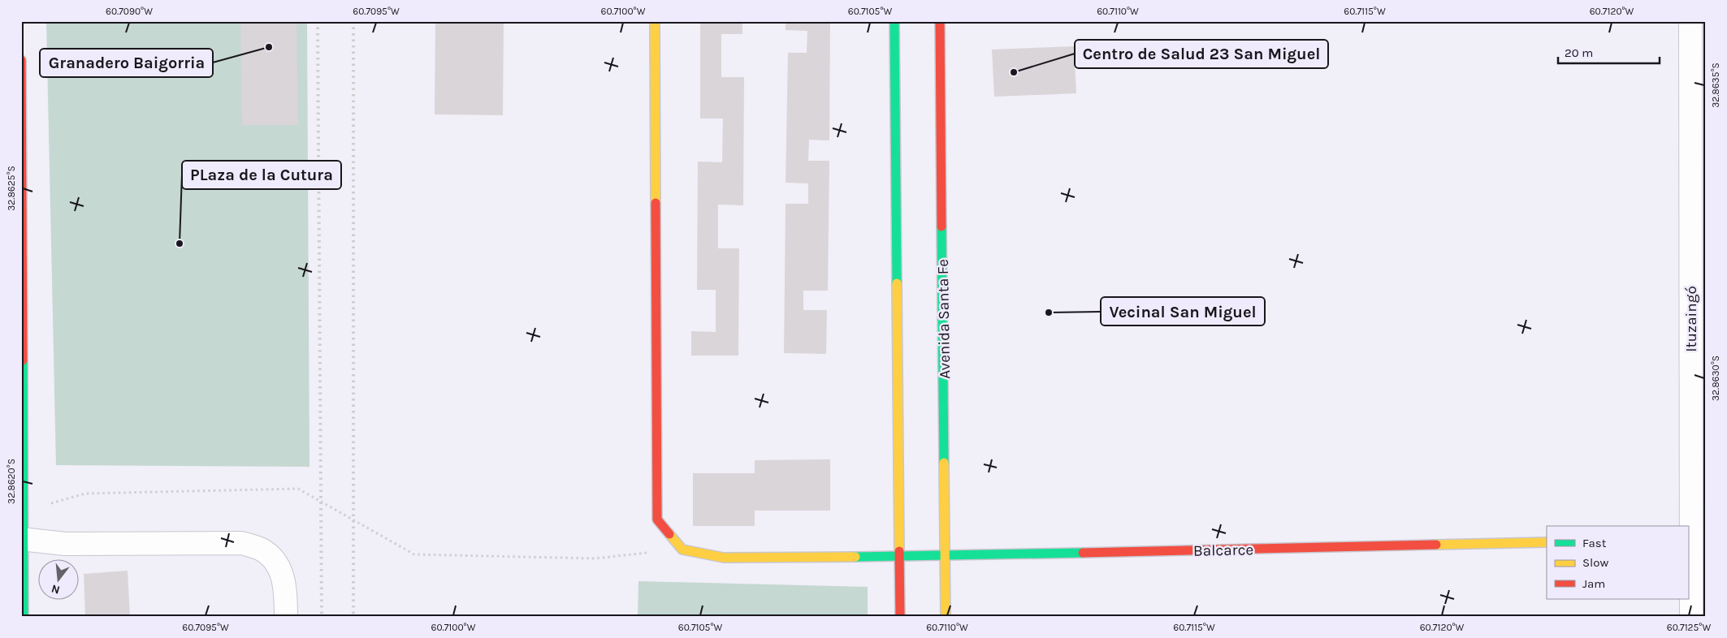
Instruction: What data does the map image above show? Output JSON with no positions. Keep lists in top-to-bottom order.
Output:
{
  "streets": {
    "main road": ["Avenida Santa Fe", "Balcarce"],
    "street": ["Ituzaingó"]
  },
  "crossings": [
    ["Avenida Santa Fe", "Balcarce"]
  ],
  "places": [
    "Granadero Baigorria",
    "Centro de Salud 23 San Miguel",
    "PLaza de la Cutura",
    "Vecinal San Miguel"
  ],
  "legend": ["Fast", "Slow", "Jam"],
  "scale_bar": "20 m",
  "north": "bottom",
  "coordinates": [
    "60.7090°W",
    "60.7095°W",
    "60.7100°W",
    "60.7105°W",
    "60.7110°W",
    "60.7115°W",
    "60.7120°W",
    "32.8635°S",
    "32.8625°S",
    "32.8630°S",
    "32.8620°S",
    "60.7125°W"
  ]
}
